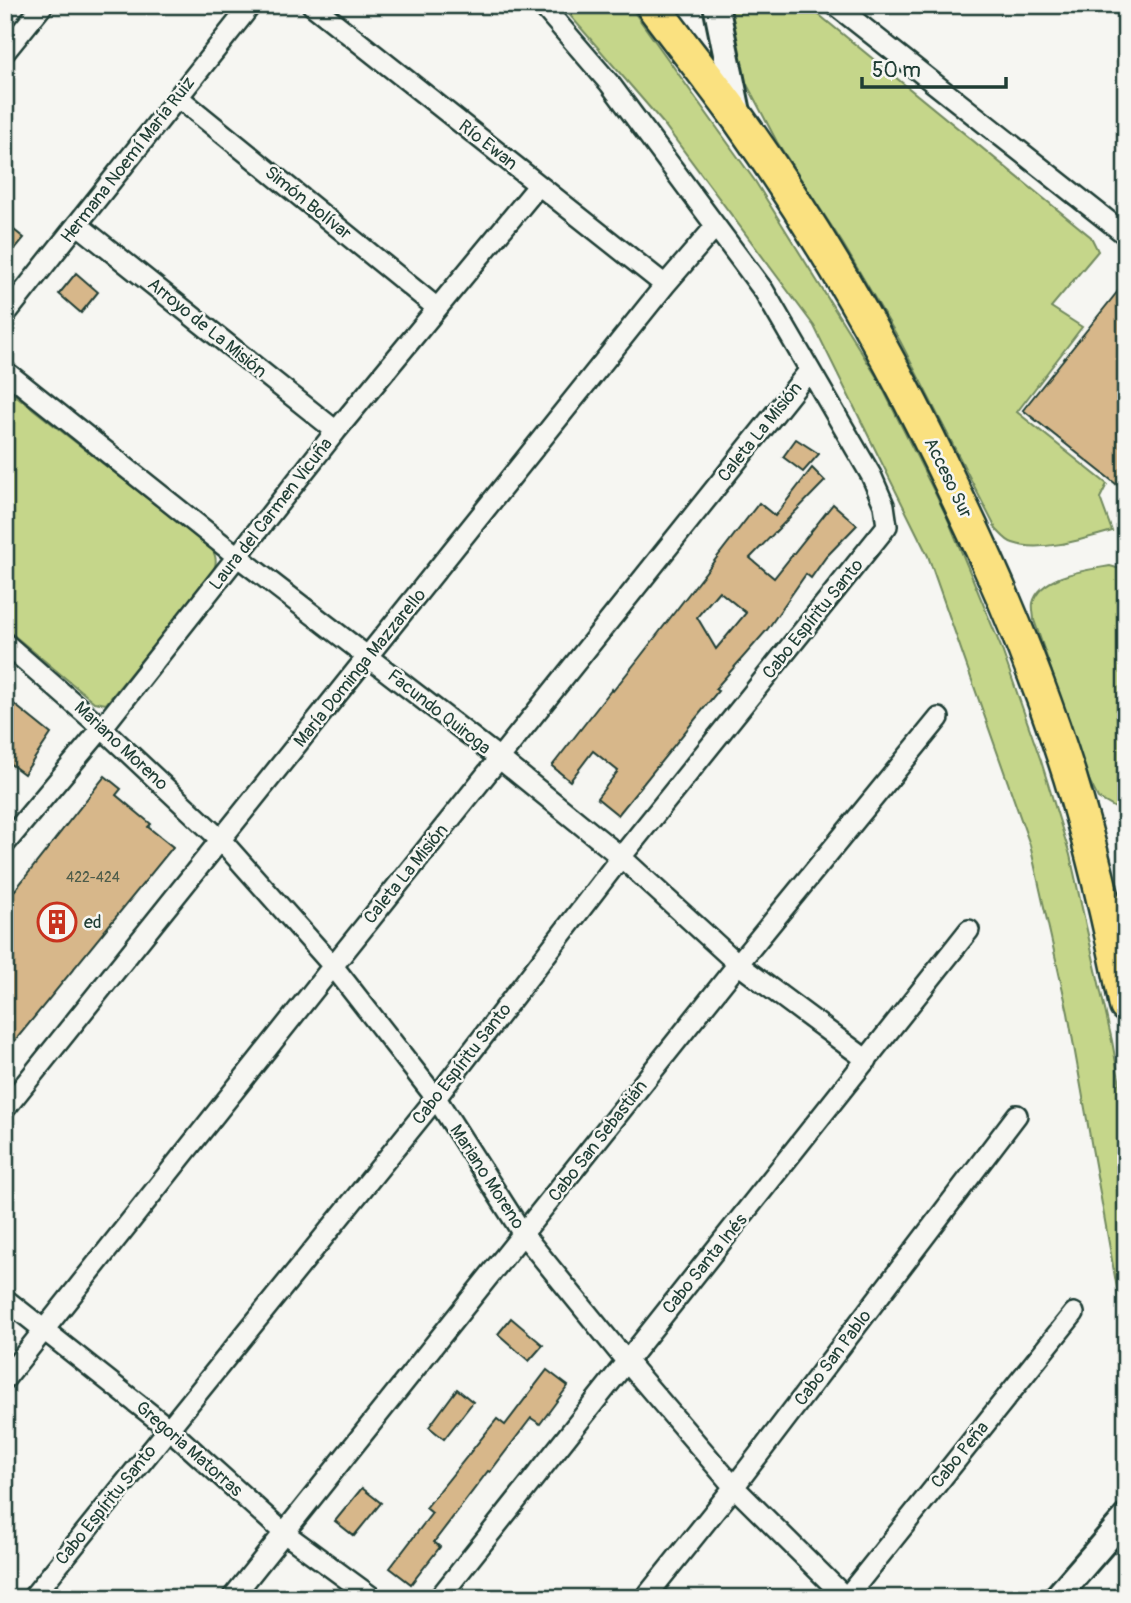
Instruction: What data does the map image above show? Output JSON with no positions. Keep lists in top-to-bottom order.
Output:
{
  "streets": {
    "main road": ["Acceso Sur"],
    "street": [
      "Río Ewan",
      "Hermana Noemí María Ruiz",
      "Simón Bolívar",
      "Arroyo de La Misión",
      "Caleta La Misión",
      "Laura del Carmen Vicuña",
      "Cabo Espíritu Santo",
      "María Dominga Mazzarello",
      "Facundo Quiroga",
      "Mariano Moreno",
      "Cabo San Sebastián",
      "Cabo Santa Inés",
      "Cabo San Pablo",
      "Gregoria Matorras",
      "Cabo Peña"
    ]
  },
  "crossings": [
    ["Río Ewan", "Laura del Carmen Vicuña"],
    ["Río Ewan", "María Dominga Mazzarello"],
    ["Hermana Noemí María Ruiz", "Simón Bolívar"],
    ["Hermana Noemí María Ruiz", "Arroyo de La Misión"],
    ["Simón Bolívar", "Laura del Carmen Vicuña"],
    ["Arroyo de La Misión", "Laura del Carmen Vicuña"],
    ["Caleta La Misión", "Cabo Espíritu Santo"],
    ["Caleta La Misión", "Facundo Quiroga"],
    ["Caleta La Misión", "Mariano Moreno"],
    ["Caleta La Misión", "Gregoria Matorras"],
    ["Laura del Carmen Vicuña", "Facundo Quiroga"],
    ["Laura del Carmen Vicuña", "Mariano Moreno"],
    ["Cabo Espíritu Santo", "Facundo Quiroga"],
    ["Cabo Espíritu Santo", "Mariano Moreno"],
    ["Cabo Espíritu Santo", "Gregoria Matorras"],
    ["María Dominga Mazzarello", "Facundo Quiroga"],
    ["María Dominga Mazzarello", "Mariano Moreno"],
    ["Facundo Quiroga", "Cabo San Sebastián"],
    ["Facundo Quiroga", "Cabo Santa Inés"],
    ["Mariano Moreno", "Cabo San Sebastián"],
    ["Mariano Moreno", "Cabo Santa Inés"],
    ["Mariano Moreno", "Cabo San Pablo"],
    ["Mariano Moreno", "Cabo Peña"],
    ["Cabo San Sebastián", "Gregoria Matorras"]
  ],
  "places": {
    "building": ["ed"]
  },
  "house_numbers": ["422-424"],
  "scale_bar": "50 m"
}
